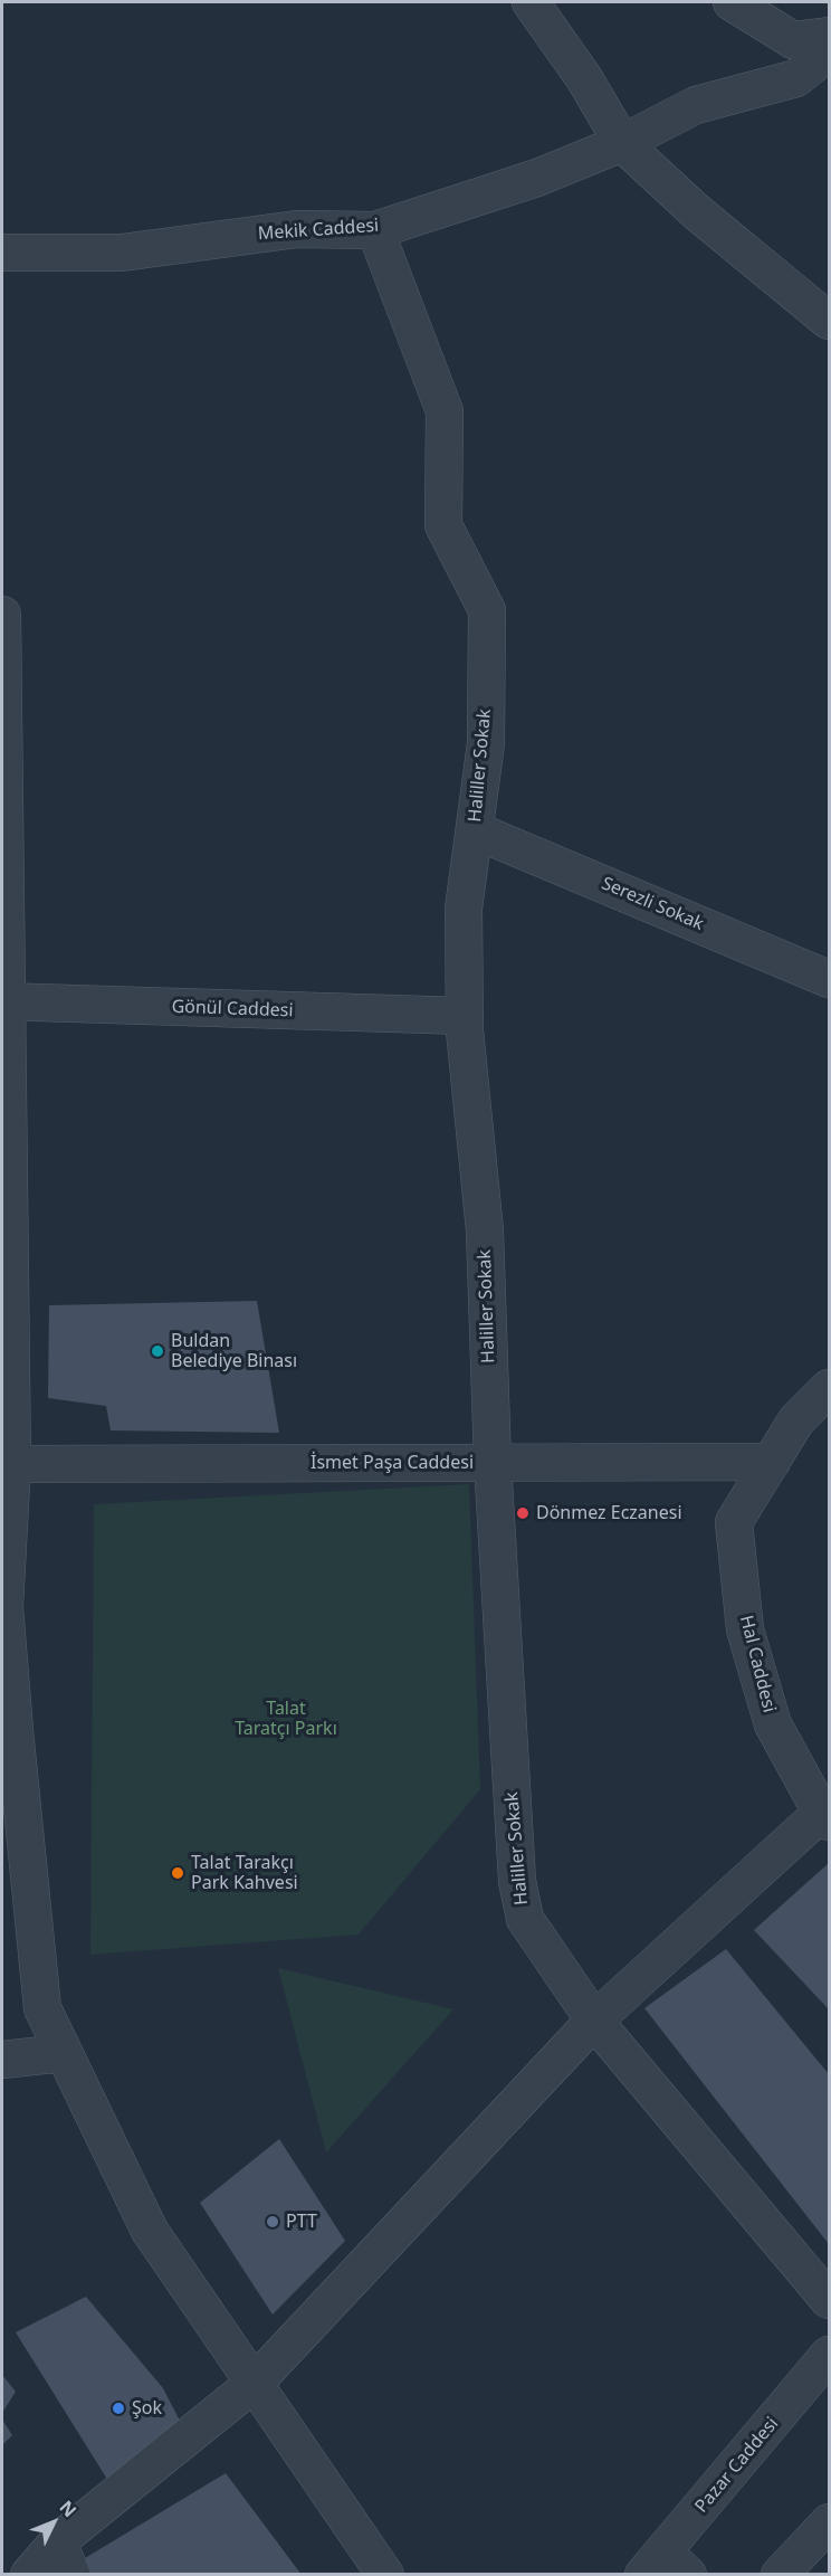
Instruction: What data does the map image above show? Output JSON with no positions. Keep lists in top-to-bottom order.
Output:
{
  "streets": {
    "street": [
      "Mekik Caddesi",
      "Haliller Sokak",
      "Serezli Sokak",
      "Gönül Caddesi",
      "İsmet Paşa Caddesi",
      "Hal Caddesi",
      "Pazar Caddesi"
    ]
  },
  "crossings": [
    ["Mekik Caddesi", "Haliller Sokak"],
    ["Haliller Sokak", "Serezli Sokak"],
    ["Haliller Sokak", "Gönül Caddesi"],
    ["Haliller Sokak", "İsmet Paşa Caddesi"],
    ["İsmet Paşa Caddesi", "Hal Caddesi"]
  ],
  "parks": ["Talat Taratçı Parkı"],
  "places": [
    "Buldan Belediye Binası",
    "Dönmez Eczanesi",
    "Talat Tarakçı Park Kahvesi",
    "PTT",
    "Şok"
  ],
  "north": "top right"
}
